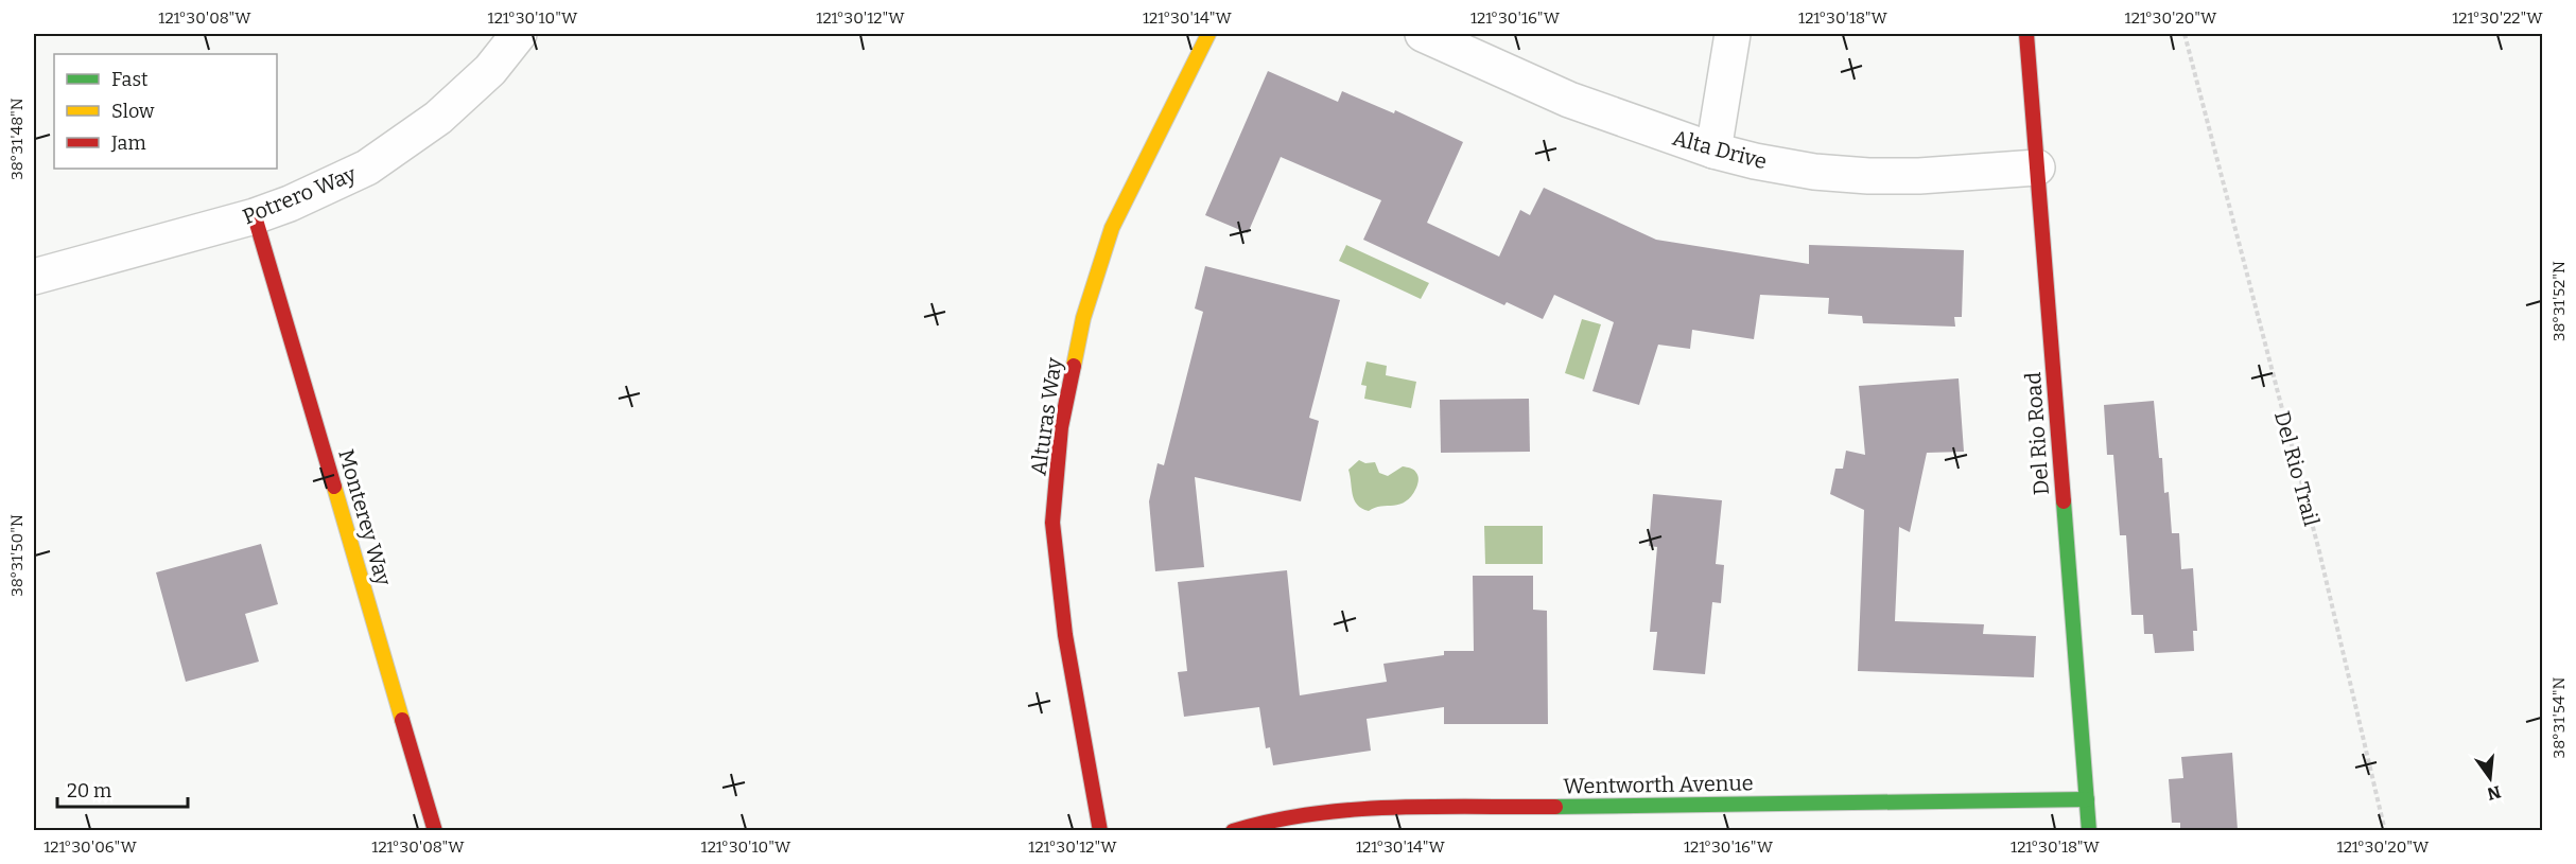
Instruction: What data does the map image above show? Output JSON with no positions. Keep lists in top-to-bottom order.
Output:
{
  "streets": {
    "street": [
      "Alta Drive",
      "Potrero Way",
      "Alturas Way",
      "Del Rio Road",
      "Monterey Way",
      "Wentworth Avenue"
    ],
    "path": ["Del Rio Trail"]
  },
  "crossings": [
    ["Alta Drive", "Del Rio Road"],
    ["Potrero Way", "Monterey Way"],
    ["Del Rio Road", "Wentworth Avenue"]
  ],
  "legend": ["Fast", "Slow", "Jam"],
  "scale_bar": "20 m",
  "north": "bottom",
  "coordinates": [
    "121°30'08\"W",
    "121°30'10\"W",
    "121°30'12\"W",
    "121°30'14\"W",
    "121°30'16\"W",
    "121°30'18\"W",
    "121°30'20\"W",
    "121°30'22\"W",
    "38°31'48\"N",
    "38°31'52\"N",
    "38°31'50\"N",
    "38°31'54\"N",
    "121°30'06\"W"
  ]
}
